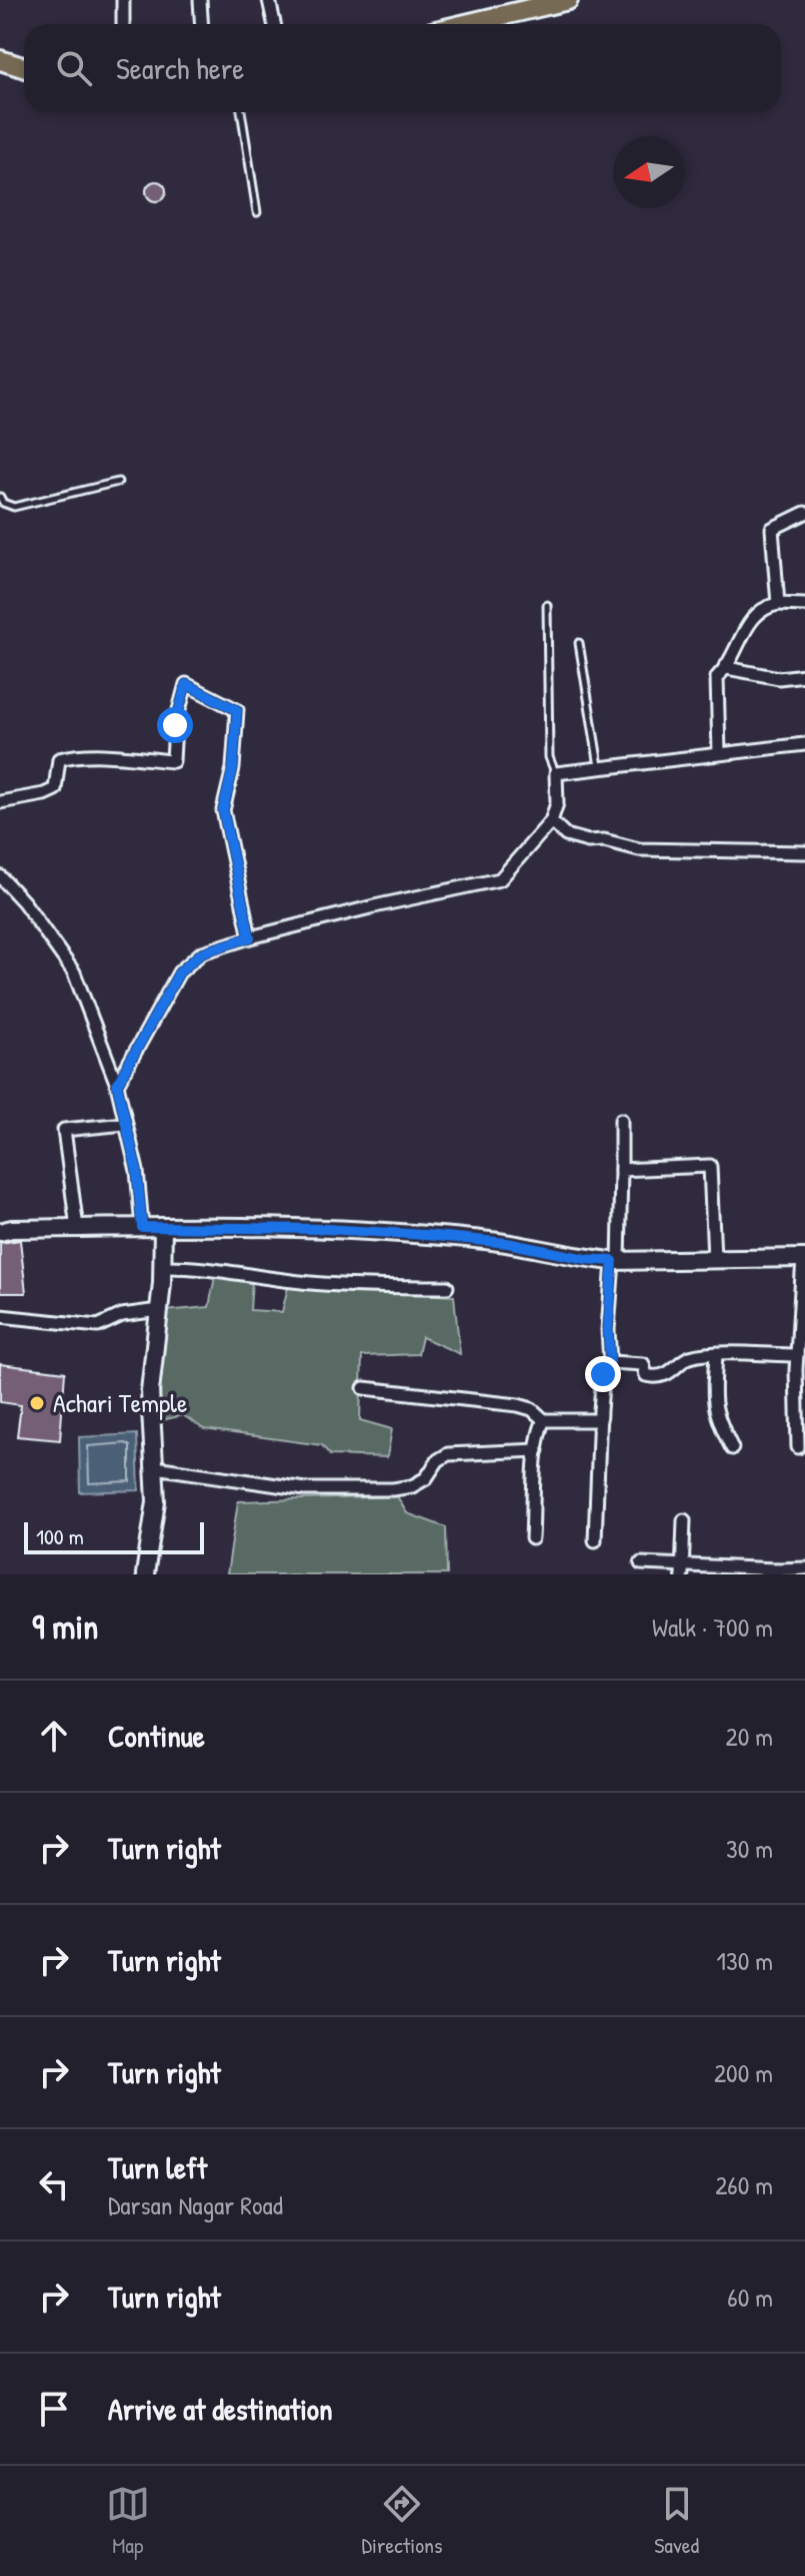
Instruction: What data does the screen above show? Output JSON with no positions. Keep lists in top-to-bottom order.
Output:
{
  "places": ["Achari Temple"],
  "scale_bar": "100 m",
  "north": "left",
  "page": {
    "search": "Search here",
    "scale": "100 m",
    "heading": ["9 min", "Walk · 700 m"],
    "list": [
      ["Continue", "20 m"],
      ["Turn right", "30 m"],
      ["Turn right", "130 m"],
      ["Turn right", "200 m"],
      ["Turn left", "Darsan Nagar Road", "260 m"],
      ["Turn right", "60 m"],
      "Arrive at destination"
    ],
    "nav": ["Map", "Directions", "Saved"]
  }
}
